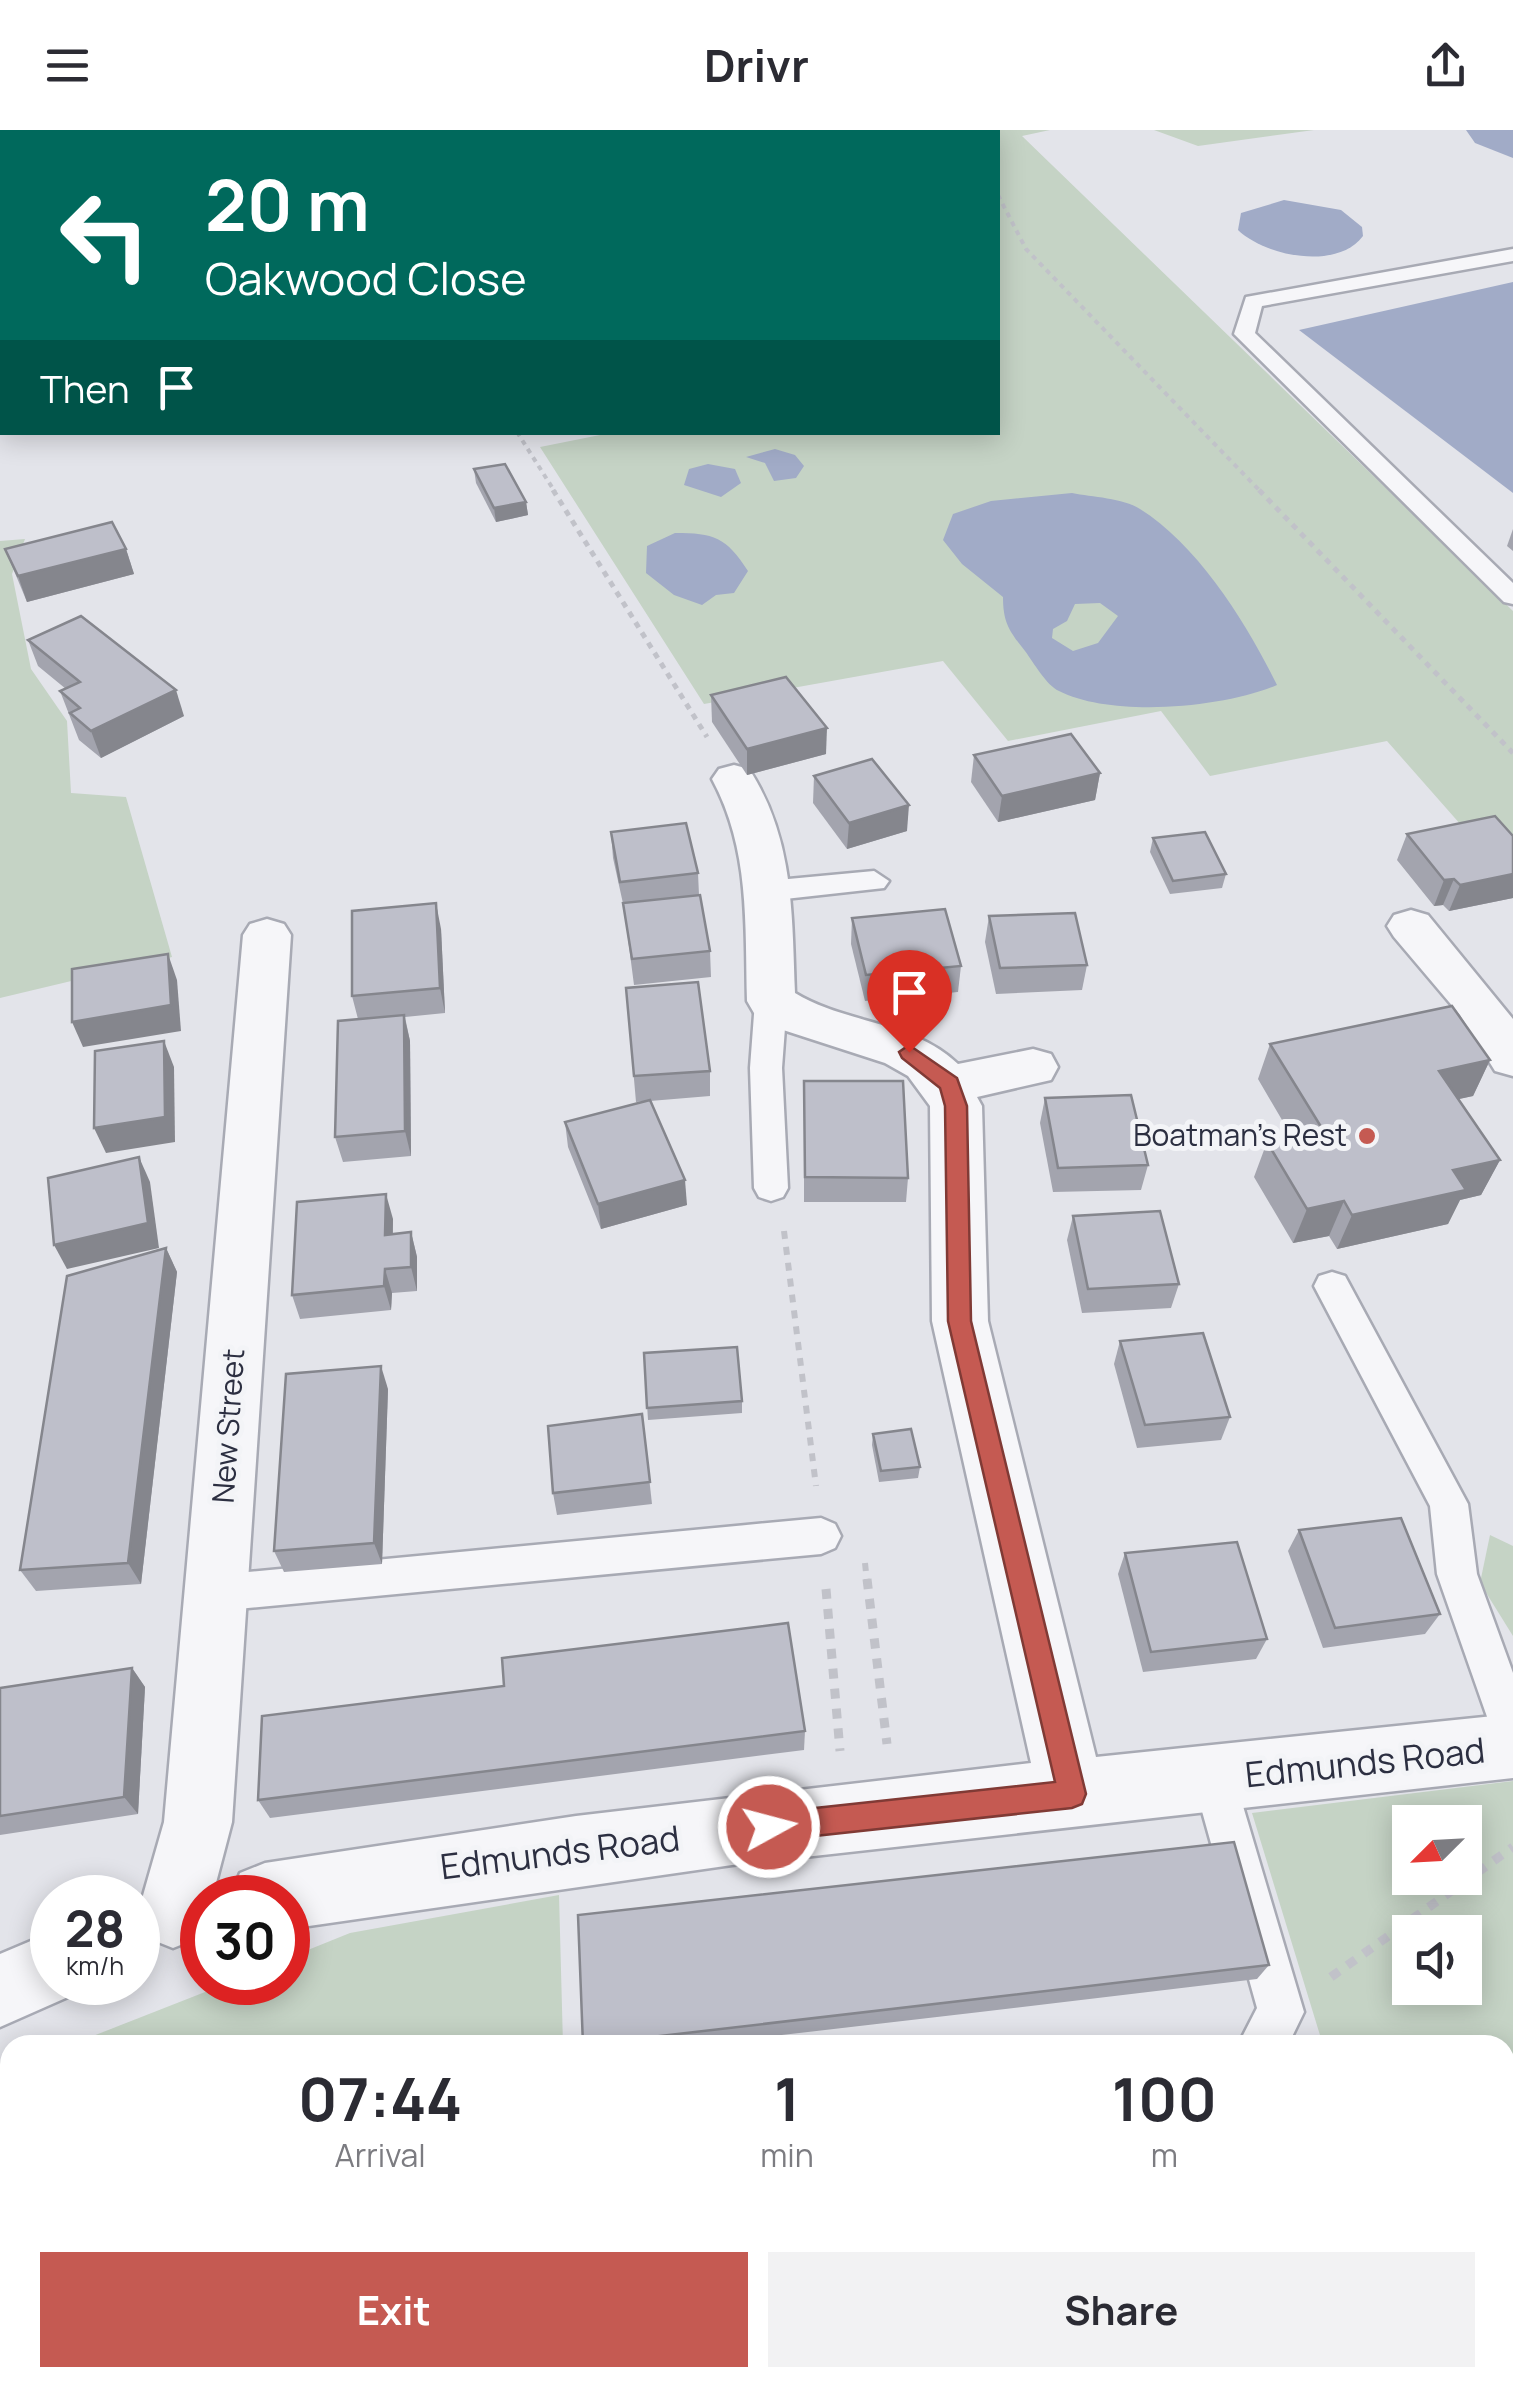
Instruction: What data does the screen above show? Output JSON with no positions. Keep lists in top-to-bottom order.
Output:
{
  "streets": {
    "street": ["New Street", "Edmunds Road"]
  },
  "places": ["Boatman's Rest"],
  "north": "bottom left",
  "page": {
    "header": "Drivr",
    "turn": ["20 m", "Oakwood Close"],
    "then": "Then",
    "speed": "28 km/h",
    "limit": "30",
    "eta": [
      "07:44",
      "Arrival",
      "1",
      "min",
      "100",
      "m"
    ],
    "buttons": ["Exit", "Share"]
  }
}
